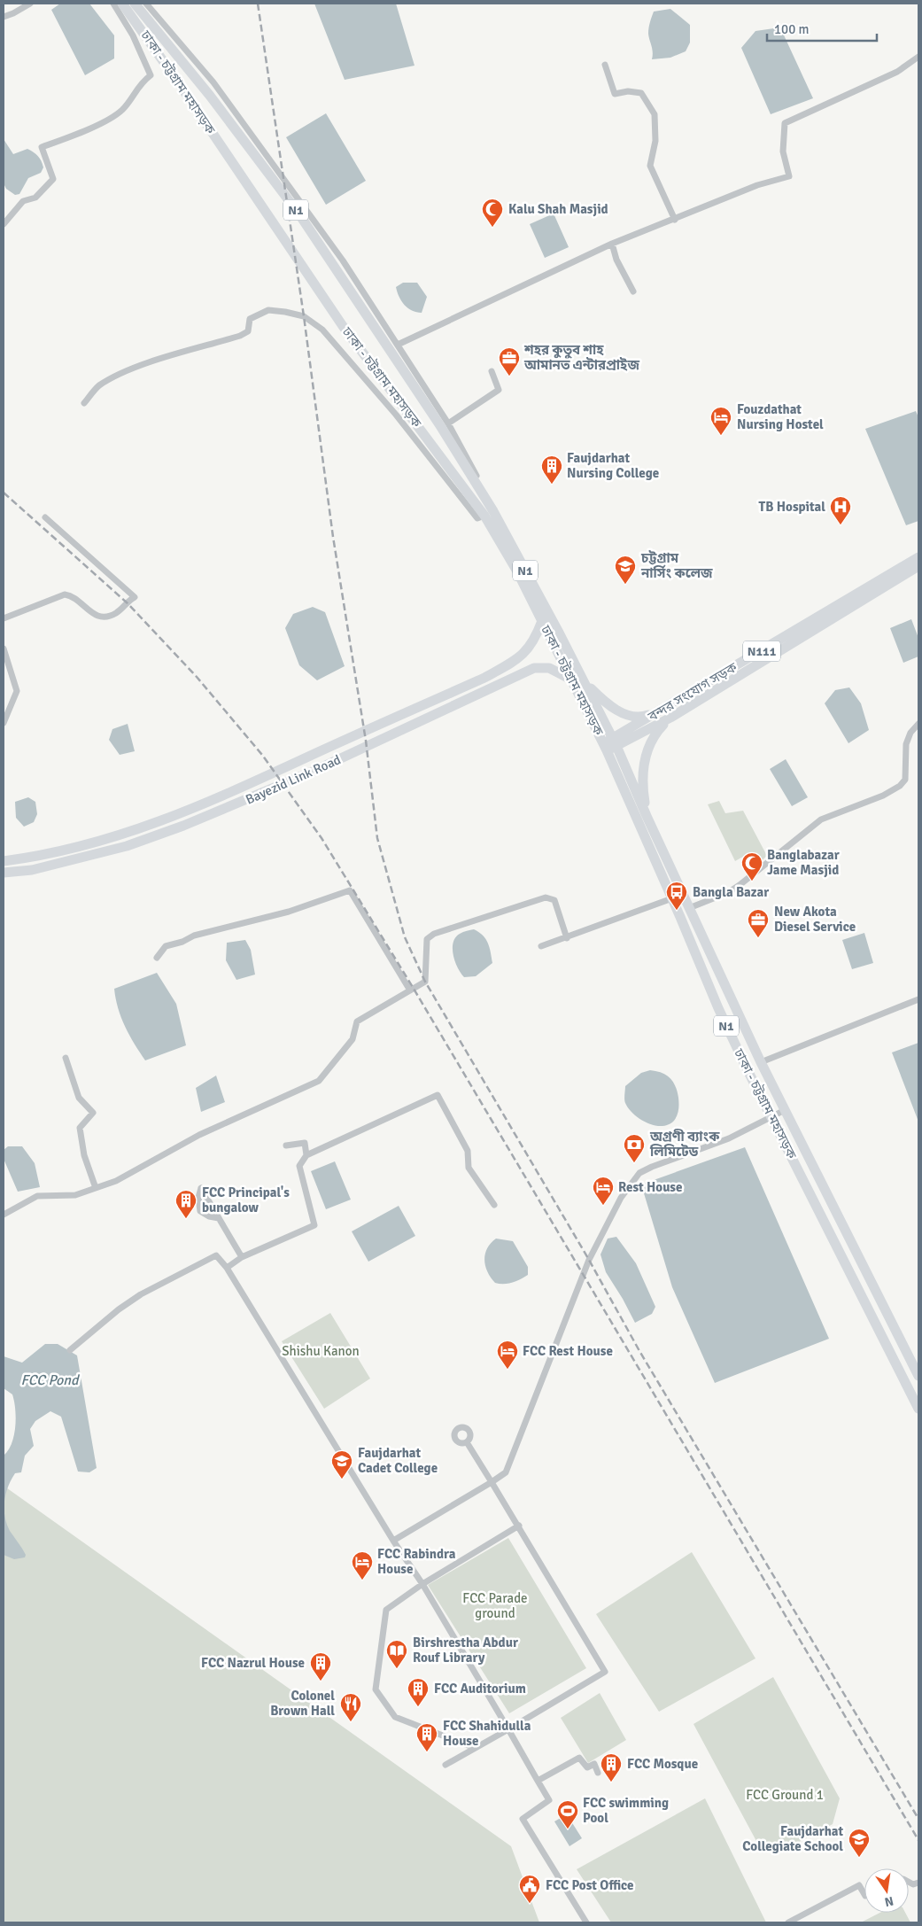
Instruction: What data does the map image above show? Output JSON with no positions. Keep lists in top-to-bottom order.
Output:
{
  "streets": {
    "main road": [
      "ঢাকা - চট্টগ্রাম মহাসড়ক",
      "N1",
      "N111",
      "বন্দর সংযোগ সড়ক",
      "Bayezid Link Road"
    ]
  },
  "crossings": [
    ["ঢাকা - চট্টগ্রাম মহাসড়ক", "বন্দর সংযোগ সড়ক"],
    ["ঢাকা - চট্টগ্রাম মহাসড়ক", "Bayezid Link Road"]
  ],
  "water": ["FCC Pond"],
  "parks": ["Shishu Kanon", "FCC Parade ground", "FCC Ground 1"],
  "places": {
    "mosque": ["Kalu Shah Masjid", "Banglabazar Jame Masjid"],
    "office": ["শহর কুতুব শাহ আমানত এন্টারপ্রাইজ", "New Akota Diesel Service"],
    "hotel": [
      "Fouzdathat Nursing Hostel",
      "Rest House",
      "FCC Rest House",
      "FCC Rabindra House"
    ],
    "building": [
      "Faujdarhat Nursing College",
      "FCC Principal's bungalow",
      "FCC Nazrul House",
      "FCC Auditorium",
      "FCC Shahidulla House",
      "FCC Mosque"
    ],
    "hospital": ["TB Hospital"],
    "school or university": ["চট্টগ্রাম নার্সিং কলেজ", "Faujdarhat Cadet College", "Faujdarhat Collegiate School"],
    "bus stop": ["Bangla Bazar"],
    "bank": ["অগ্রণী ব্যাংক লিমিটেড"],
    "library": ["Birshrestha Abdur Rouf Library"],
    "restaurant": ["Colonel Brown Hall"],
    "sports": ["FCC swimming Pool"],
    "public building": ["FCC Post Office"]
  },
  "scale_bar": "100 m",
  "north": "bottom"
}
